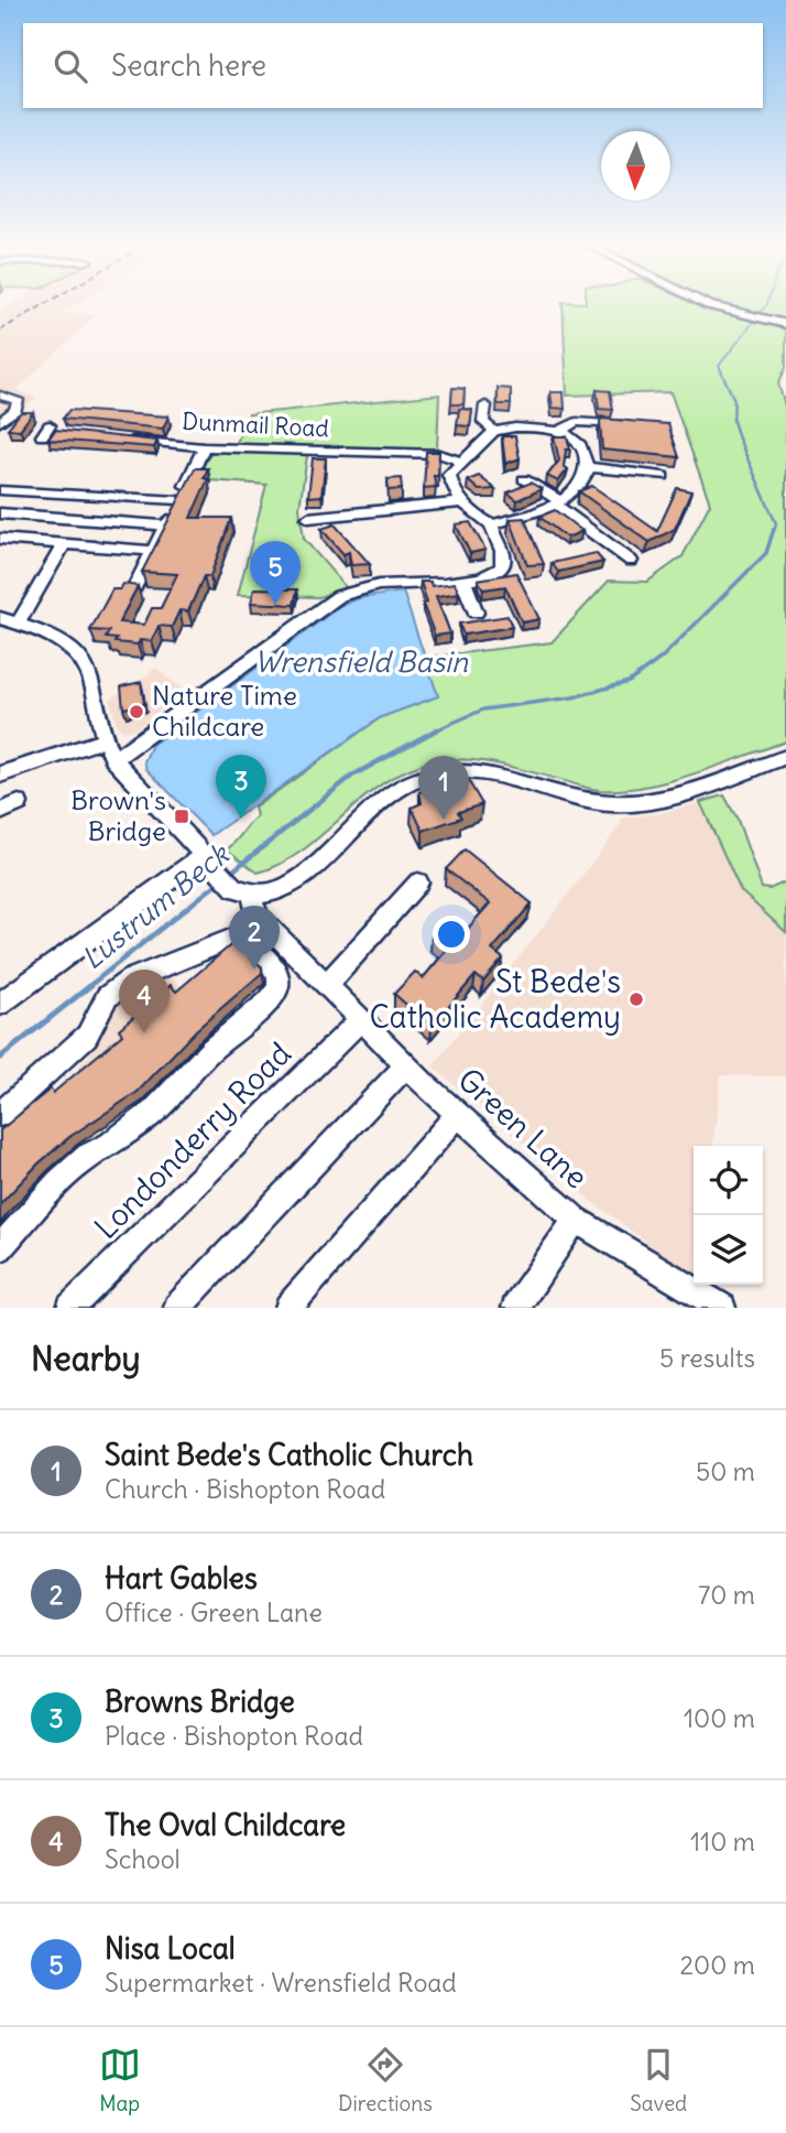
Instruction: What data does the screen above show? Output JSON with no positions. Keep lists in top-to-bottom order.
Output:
{
  "streets": {
    "street": ["Dunmail Road", "Green Lane", "Londonderry Road"]
  },
  "crossings": [
    ["Green Lane", "Londonderry Road"]
  ],
  "water": ["Wrensfield Basin", "Lustrum Beck"],
  "places": {
    "other": ["Nature Time Childcare", "St Bede's Catholic Academy"],
    "transit": ["Brown's Bridge"]
  },
  "north": "bottom",
  "page": {
    "search": "Search here",
    "pins": [
      "5",
      "3",
      "1",
      "2",
      "4"
    ],
    "heading": ["Nearby", "5 results"],
    "list": [
      {
        "mark": "1",
        "name": "Saint Bede's Catholic Church",
        "note": "Church · Bishopton Road",
        "value": "50 m"
      },
      {
        "mark": "2",
        "name": "Hart Gables",
        "note": "Office · Green Lane",
        "value": "70 m"
      },
      {
        "mark": "3",
        "name": "Browns Bridge",
        "note": "Place · Bishopton Road",
        "value": "100 m"
      },
      {
        "mark": "4",
        "name": "The Oval Childcare",
        "note": "School",
        "value": "110 m"
      },
      {
        "mark": "5",
        "name": "Nisa Local",
        "note": "Supermarket · Wrensfield Road",
        "value": "200 m"
      }
    ],
    "nav": ["Map", "Directions", "Saved"]
  }
}
